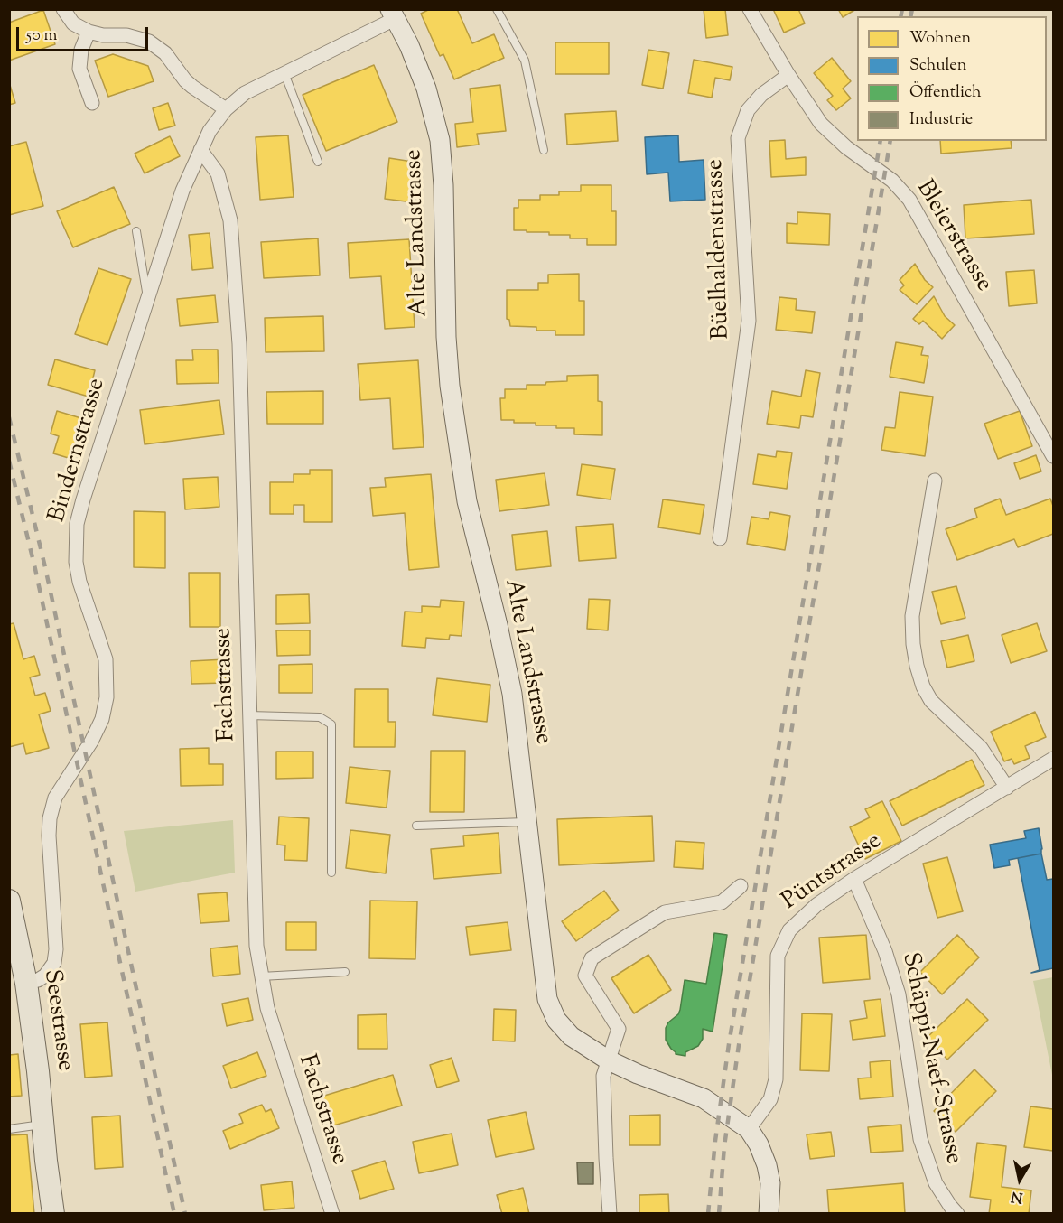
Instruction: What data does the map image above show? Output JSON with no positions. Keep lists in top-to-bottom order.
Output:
{
  "streets": {
    "main road": ["Alte Landstrasse", "Seestrasse"],
    "street": [
      "Bleierstrasse",
      "Büelhaldenstrasse",
      "Bindernstrasse",
      "Fachstrasse",
      "Püntstrasse",
      "Schäppi-Naef-Strasse"
    ]
  },
  "crossings": [
    ["Alte Landstrasse", "Bindernstrasse"],
    ["Alte Landstrasse", "Püntstrasse"],
    ["Bleierstrasse", "Büelhaldenstrasse"],
    ["Bindernstrasse", "Fachstrasse"],
    ["Bindernstrasse", "Seestrasse"],
    ["Püntstrasse", "Schäppi-Naef-Strasse"]
  ],
  "legend": [
    "Wohnen",
    "Schulen",
    "Öffentlich",
    "Industrie"
  ],
  "scale_bar": "50 m",
  "north": "bottom"
}
